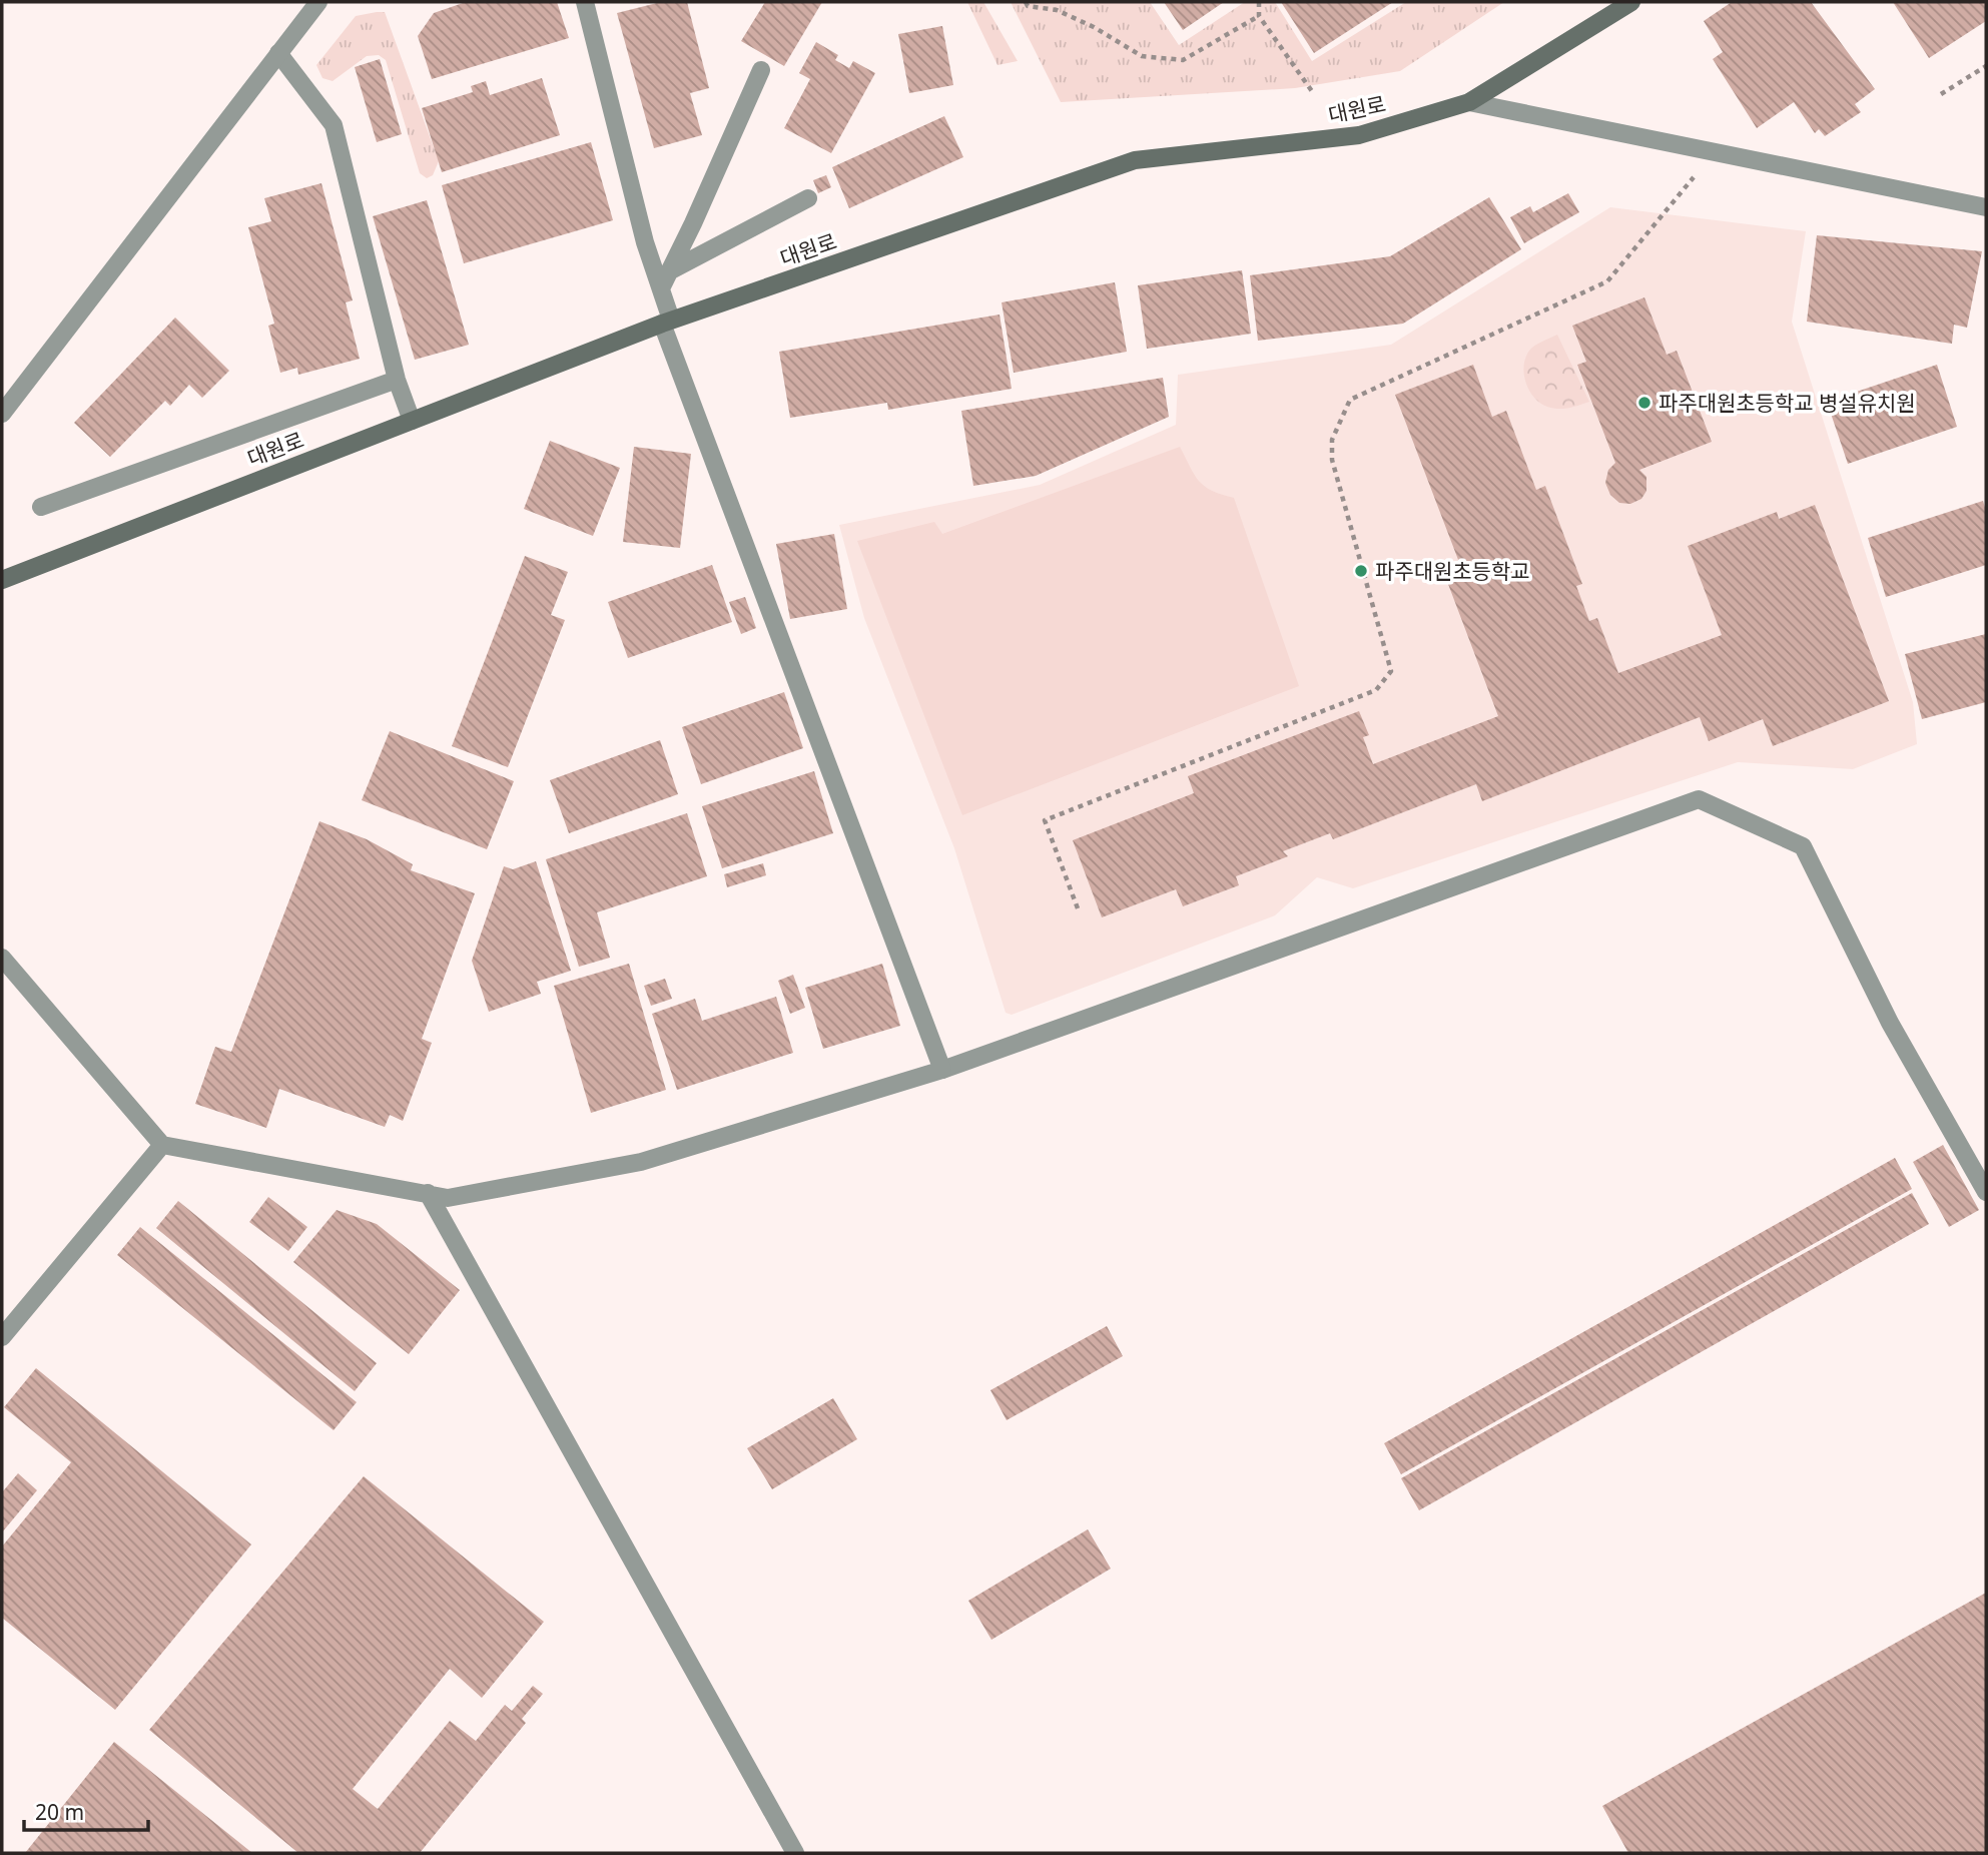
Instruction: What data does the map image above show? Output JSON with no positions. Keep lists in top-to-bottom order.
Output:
{
  "streets": {
    "main road": ["대원로"]
  },
  "places": ["파주대원초등학교 병설유치원", "파주대원초등학교"],
  "scale_bar": "20 m"
}
